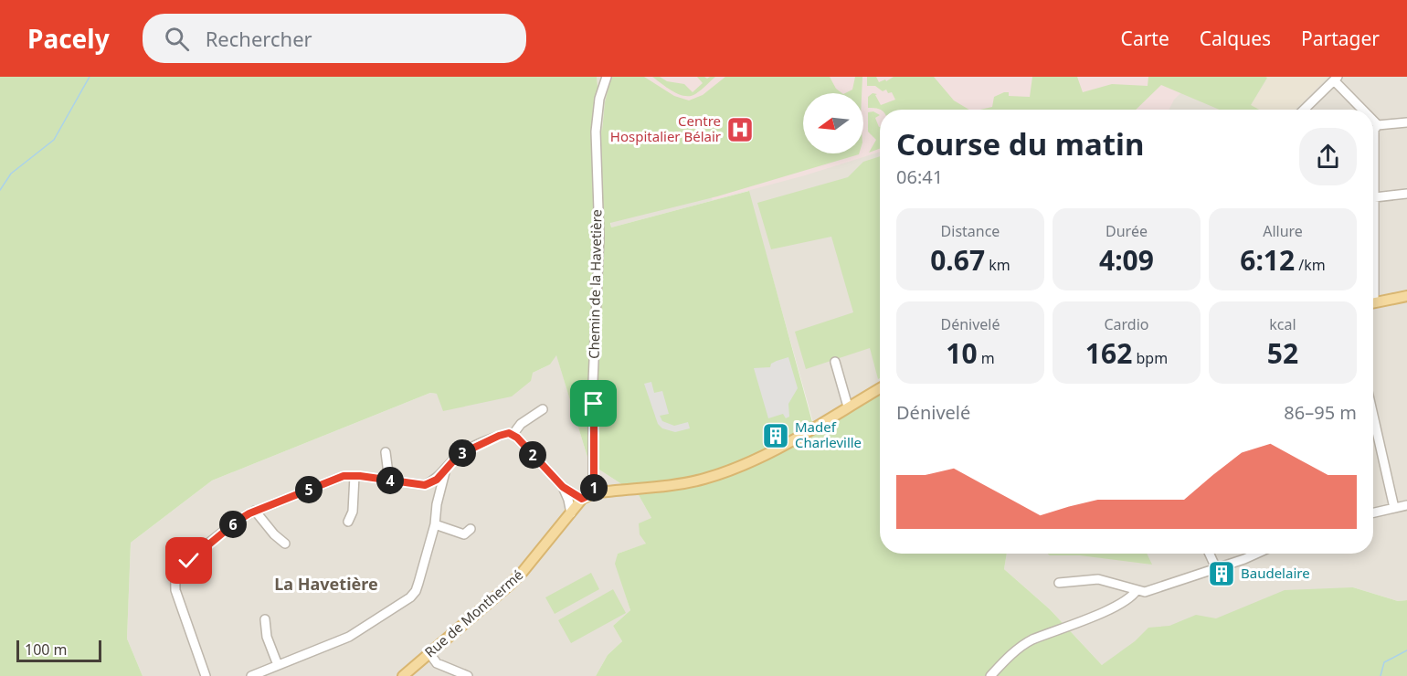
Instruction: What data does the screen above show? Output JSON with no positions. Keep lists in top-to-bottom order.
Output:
{
  "streets": {
    "main road": ["Rue de Monthermé"],
    "street": ["Chemin de la Havetière"]
  },
  "crossings": [
    ["Chemin de la Havetière", "Rue de Monthermé"]
  ],
  "districts": ["La Havetière"],
  "places": {
    "hospital": ["Centre Hospitalier Bélair"],
    "building": ["Madef Charleville", "Baudelaire"]
  },
  "scale_bar": "100 m",
  "north": "left",
  "page": {
    "header": "Pacely",
    "search": "Rechercher",
    "nav": ["Carte", "Calques", "Partager"],
    "heading": ["Course du matin", "06:41"],
    "stats": [
      ["Distance", "0.67 km"],
      ["Durée", "4:09"],
      ["Allure", "6:12 /km"],
      ["Dénivelé", "10 m"],
      ["Cardio", "162 bpm"],
      ["kcal", "52"]
    ],
    "chart": ["Dénivelé", "86–95 m"],
    "pins": [
      "3",
      "2",
      "4",
      "1",
      "5",
      "6"
    ],
    "scale": "100 m"
  }
}
